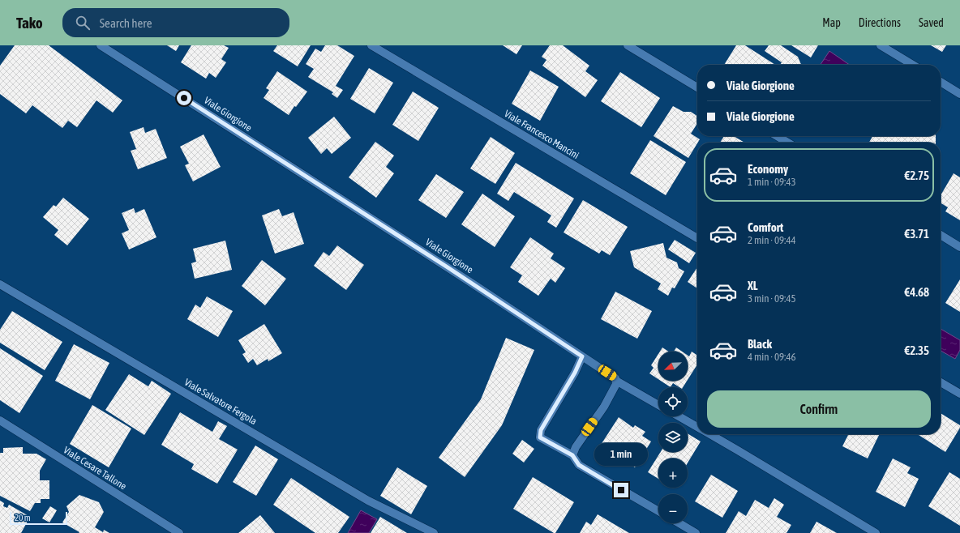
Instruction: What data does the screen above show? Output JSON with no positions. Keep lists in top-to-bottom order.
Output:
{
  "streets": {
    "street": [
      "Viale Giorgione",
      "Viale Francesco Mancini",
      "Viale Salvatore Fergola",
      "Viale Cesare Tallone"
    ]
  },
  "scale_bar": "20 m",
  "north": "bottom left",
  "page": {
    "header": "Tako",
    "search": "Search here",
    "nav": ["Map", "Directions", "Saved"],
    "banner": ["Viale Giorgione", "Viale Giorgione"],
    "list": [
      {
        "name": "Economy",
        "note": "1 min · 09:43",
        "value": "€2.75"
      },
      {
        "name": "Comfort",
        "note": "2 min · 09:44",
        "value": "€3.71"
      },
      {
        "name": "XL",
        "note": "3 min · 09:45",
        "value": "€4.68"
      },
      {
        "name": "Black",
        "note": "4 min · 09:46",
        "value": "€2.35"
      }
    ],
    "map_buttons": ["+", "−"],
    "buttons": "Confirm",
    "bubble": "1 min",
    "scale": "20 m"
  }
}
